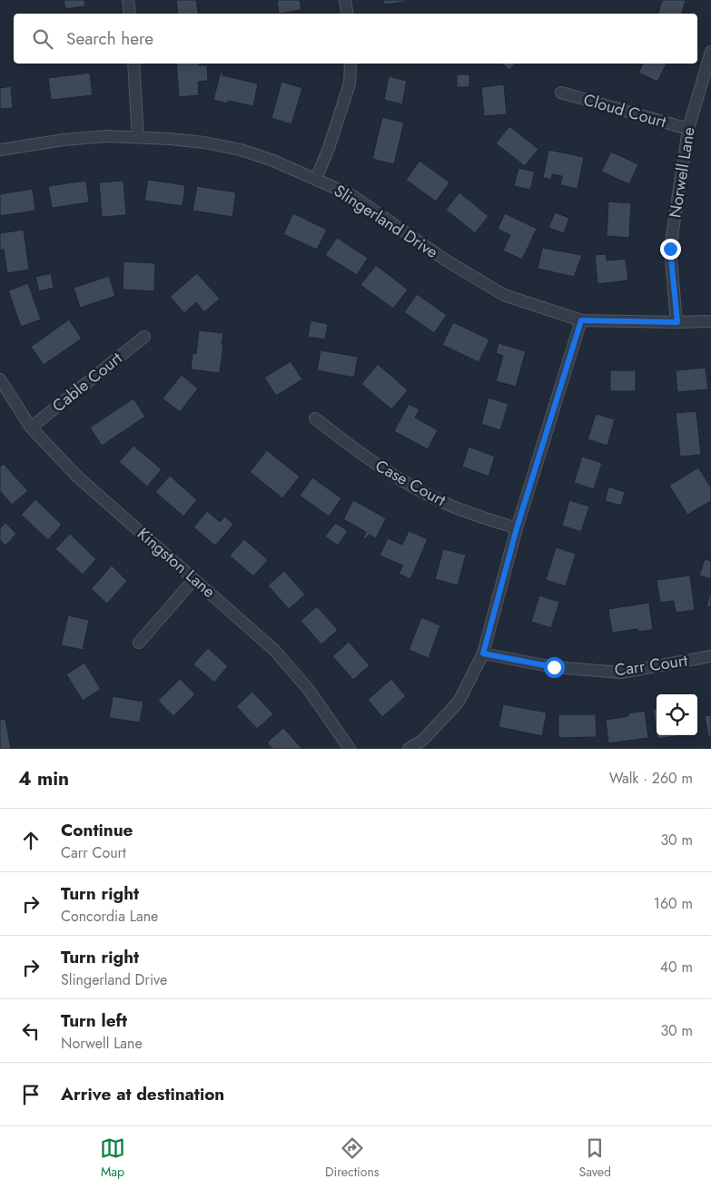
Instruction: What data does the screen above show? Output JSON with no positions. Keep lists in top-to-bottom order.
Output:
{
  "streets": {
    "street": [
      "Cloud Court",
      "Norwell Lane",
      "Slingerland Drive",
      "Cable Court",
      "Case Court",
      "Kingston Lane",
      "Carr Court"
    ]
  },
  "crossings": [
    ["Cloud Court", "Norwell Lane"],
    ["Norwell Lane", "Slingerland Drive"],
    ["Cable Court", "Kingston Lane"]
  ],
  "page": {
    "search": "Search here",
    "heading": ["4 min", "Walk · 260 m"],
    "list": [
      ["Continue", "Carr Court", "30 m"],
      ["Turn right", "Concordia Lane", "160 m"],
      ["Turn right", "Slingerland Drive", "40 m"],
      ["Turn left", "Norwell Lane", "30 m"],
      "Arrive at destination"
    ],
    "nav": ["Map", "Directions", "Saved"]
  }
}
